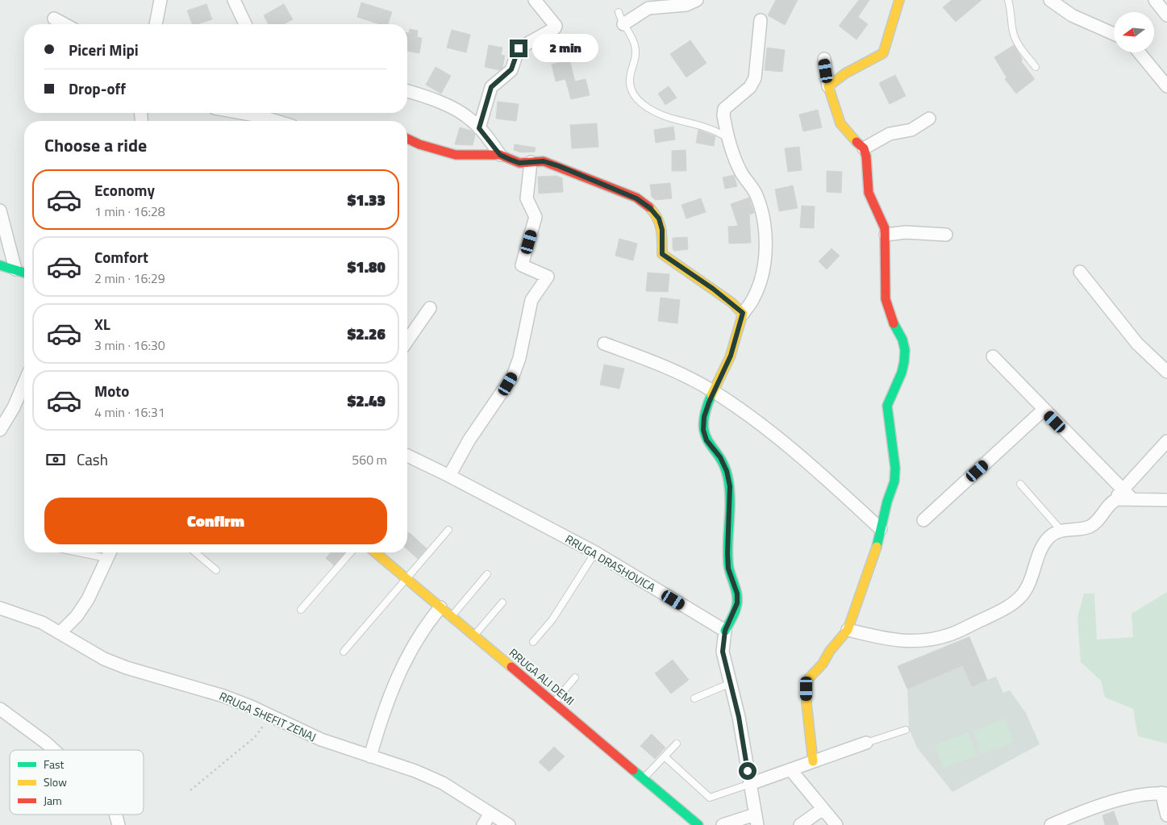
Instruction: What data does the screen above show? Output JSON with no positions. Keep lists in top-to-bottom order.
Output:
{
  "streets": {
    "street": ["RRUGA DRASHOVICA", "RRUGA ALI DEMI", "RRUGA SHEFIT ZENAJ"]
  },
  "legend": ["Fast", "Slow", "Jam"],
  "north": "left",
  "page": {
    "banner": ["Piceri Mipi", "Drop-off"],
    "bubble": "2 min",
    "heading": "Choose a ride",
    "list": [
      {
        "name": "Economy",
        "note": "1 min · 16:28",
        "value": "$1.33"
      },
      {
        "name": "Comfort",
        "note": "2 min · 16:29",
        "value": "$1.80"
      },
      {
        "name": "XL",
        "note": "3 min · 16:30",
        "value": "$2.26"
      },
      {
        "name": "Moto",
        "note": "4 min · 16:31",
        "value": "$2.49"
      }
    ],
    "pay": ["Cash", "560 m"],
    "buttons": "Confirm"
  }
}
